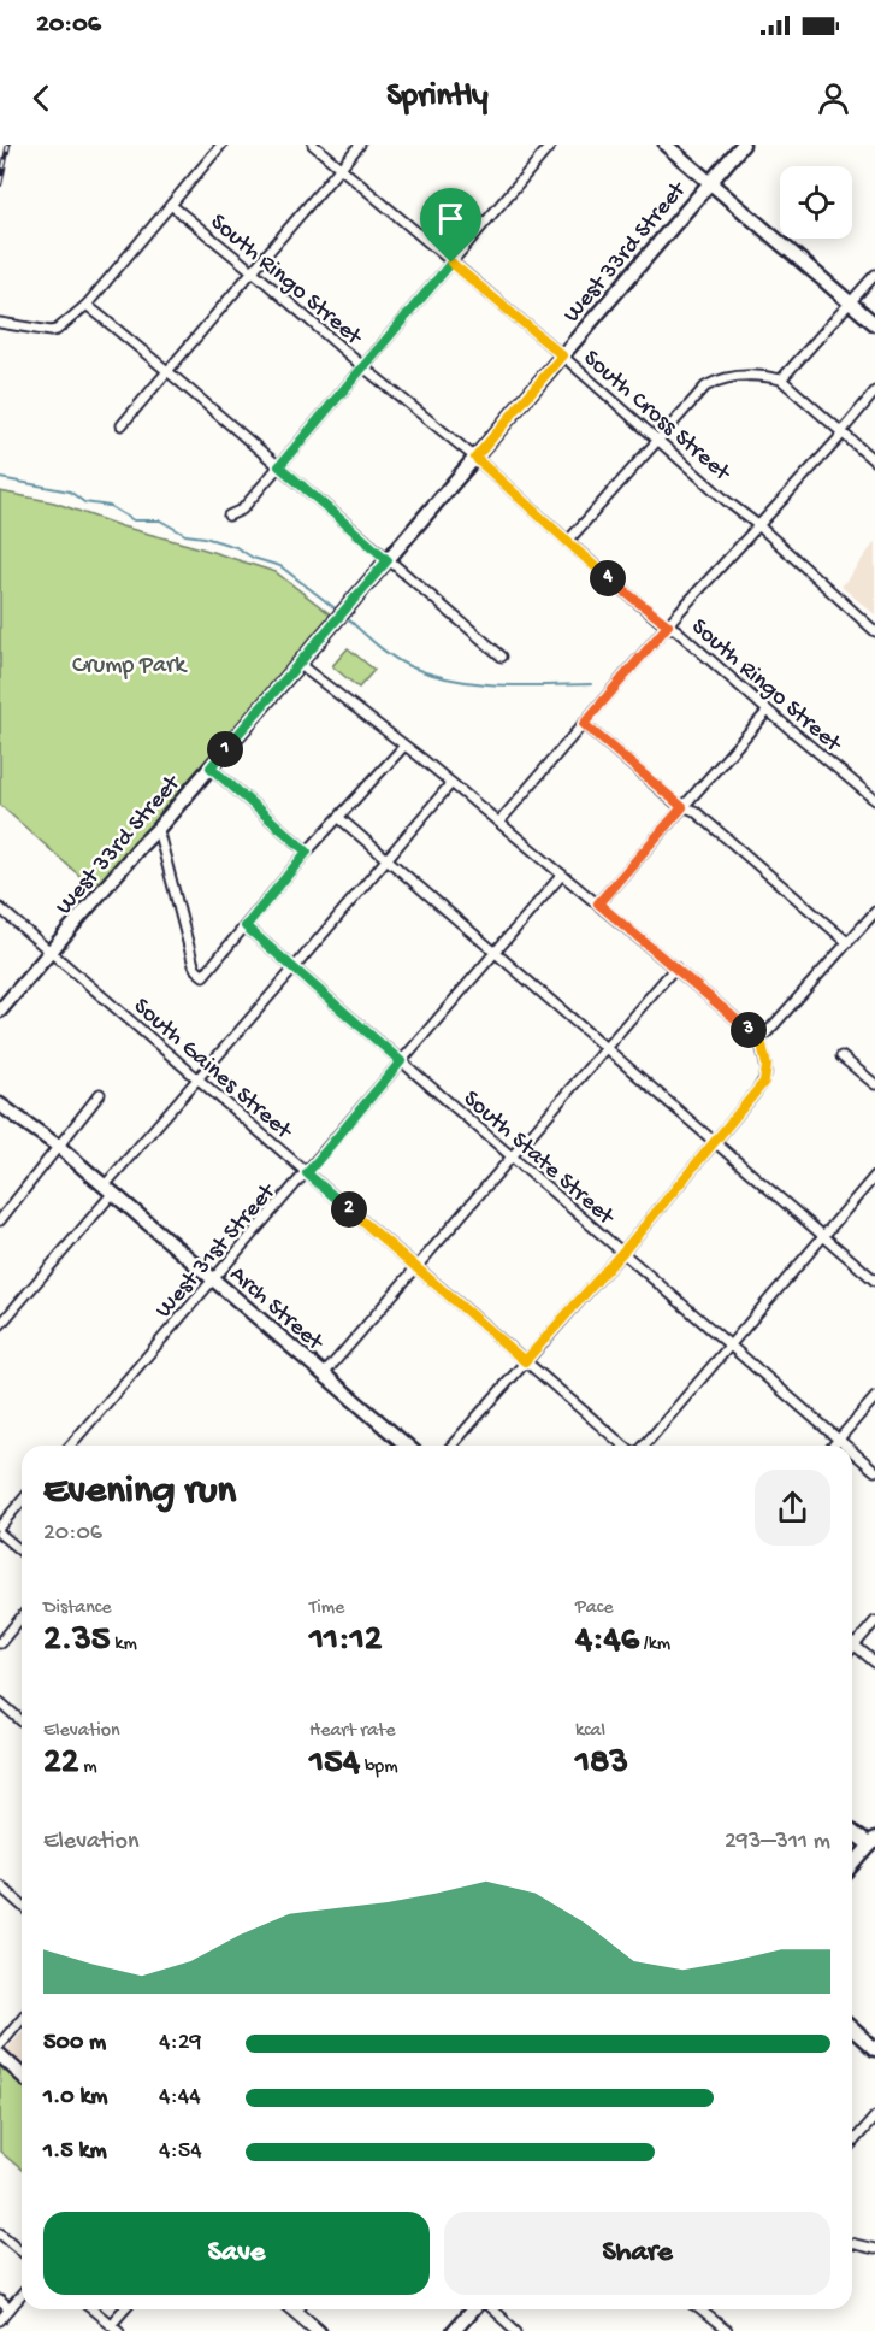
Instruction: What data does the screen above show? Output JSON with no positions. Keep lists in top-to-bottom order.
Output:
{
  "streets": {
    "street": [
      "West 33rd Street",
      "South Ringo Street",
      "South Cross Street",
      "South Gaines Street",
      "South State Street",
      "West 31st Street",
      "Arch Street"
    ]
  },
  "crossings": [
    ["West 33rd Street", "South Ringo Street"],
    ["West 33rd Street", "South Cross Street"],
    ["West 33rd Street", "South Gaines Street"],
    ["South Gaines Street", "West 31st Street"],
    ["South State Street", "West 31st Street"],
    ["West 31st Street", "Arch Street"]
  ],
  "parks": ["Crump Park"],
  "page": {
    "status": "20:06",
    "header": "Sprintly",
    "pins": [
      "4",
      "1",
      "3",
      "2"
    ],
    "heading": ["Evening run", "20:06"],
    "stats": [
      ["Distance", "2.35 km"],
      ["Time", "11:12"],
      ["Pace", "4:46 /km"],
      ["Elevation", "22 m"],
      ["Heart rate", "154 bpm"],
      ["kcal", "183"]
    ],
    "chart": ["Elevation", "293–311 m"],
    "list": [
      {
        "name": "500 m",
        "note": "4:29"
      },
      {
        "name": "1.0 km",
        "note": "4:44"
      },
      {
        "name": "1.5 km",
        "note": "4:54"
      }
    ],
    "buttons": ["Save", "Share"]
  }
}
